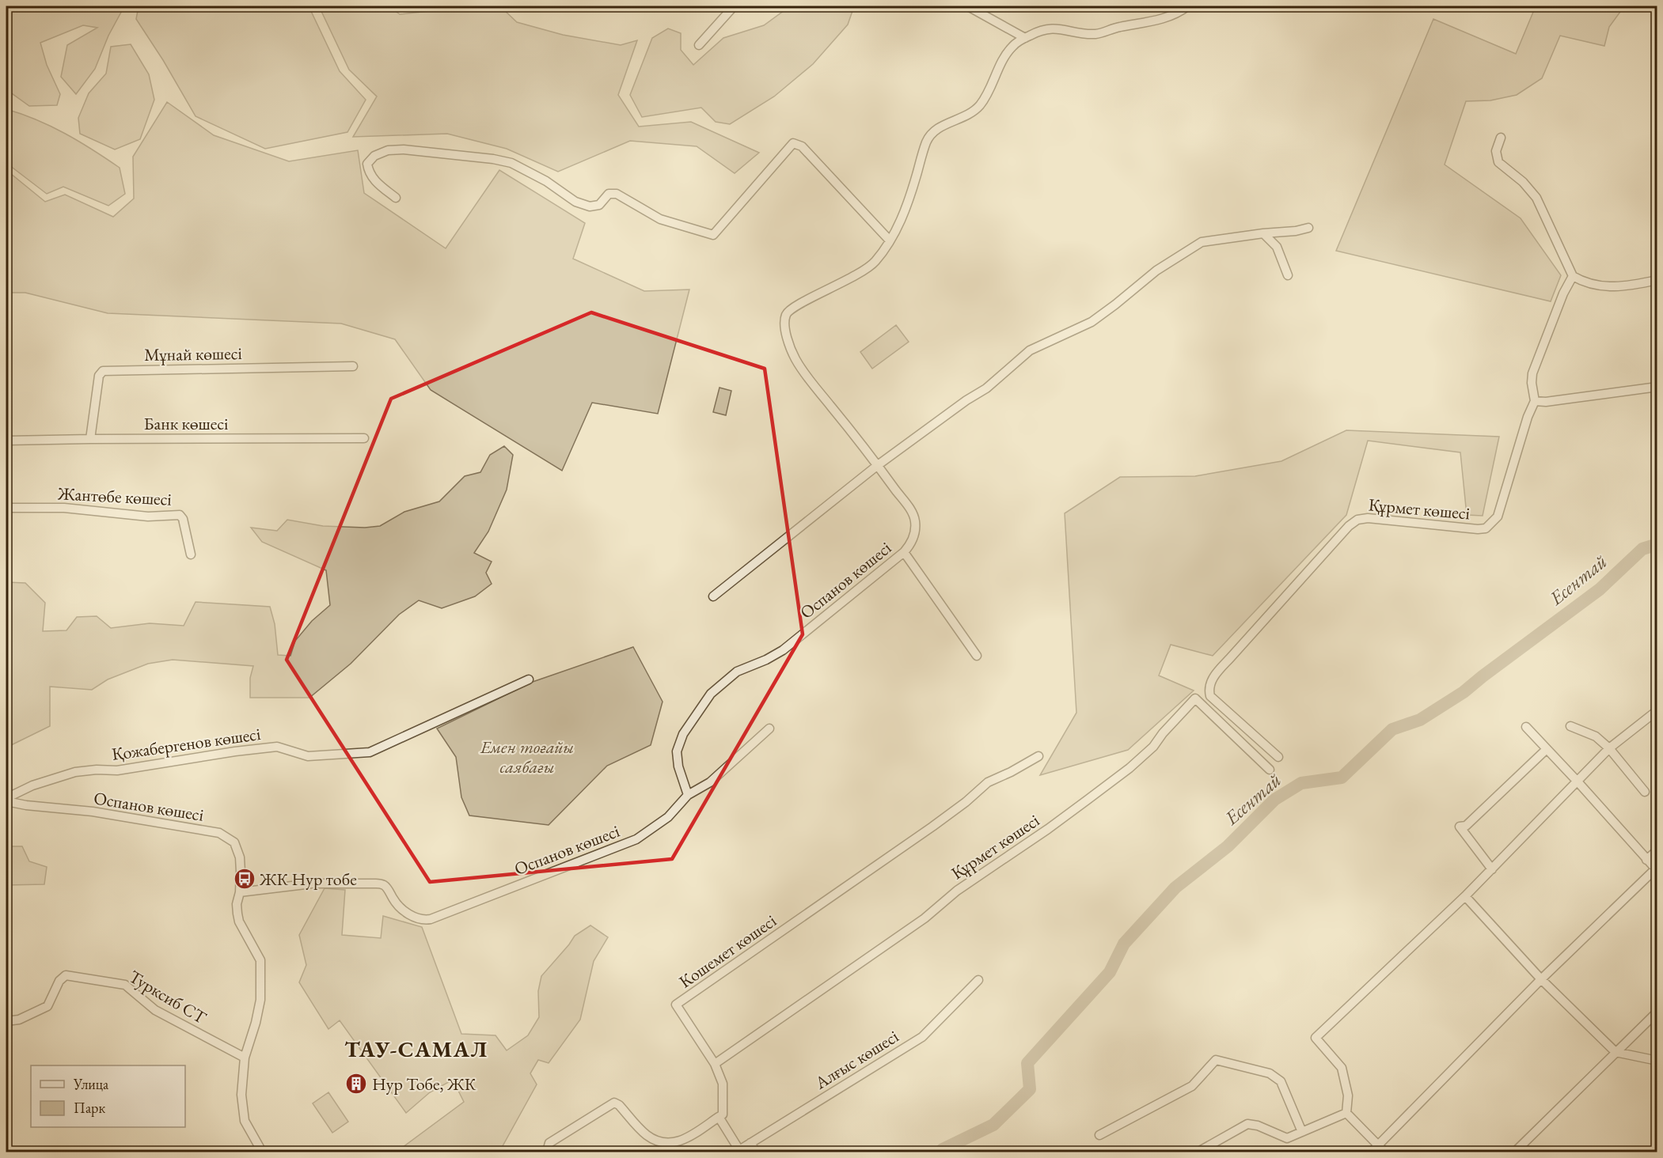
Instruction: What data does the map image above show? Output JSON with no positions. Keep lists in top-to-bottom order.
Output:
{
  "streets": {
    "street": [
      "Мұнай көшесі",
      "Банк көшесі",
      "Жантөбе көшесі",
      "Құрмет көшесі",
      "Оспанов көшесі",
      "Қожабергенов көшесі",
      "Кошемет көшесі",
      "Турксиб СТ",
      "Алғыс көшесі"
    ]
  },
  "crossings": [
    ["Мұнай көшесі", "Банк көшесі"],
    ["Құрмет көшесі", "Кошемет көшесі"],
    ["Оспанов көшесі", "Қожабергенов көшесі"],
    ["Оспанов көшесі", "Турксиб СТ"]
  ],
  "districts": ["ТАУ-САМАЛ"],
  "water": ["Есентай"],
  "parks": ["Емен тоғайы саябағы"],
  "places": {
    "bus stop": ["ЖК Нур тобе"],
    "building": ["Нур Тобе, ЖК"]
  },
  "legend": ["Улица", "Парк"]
}
